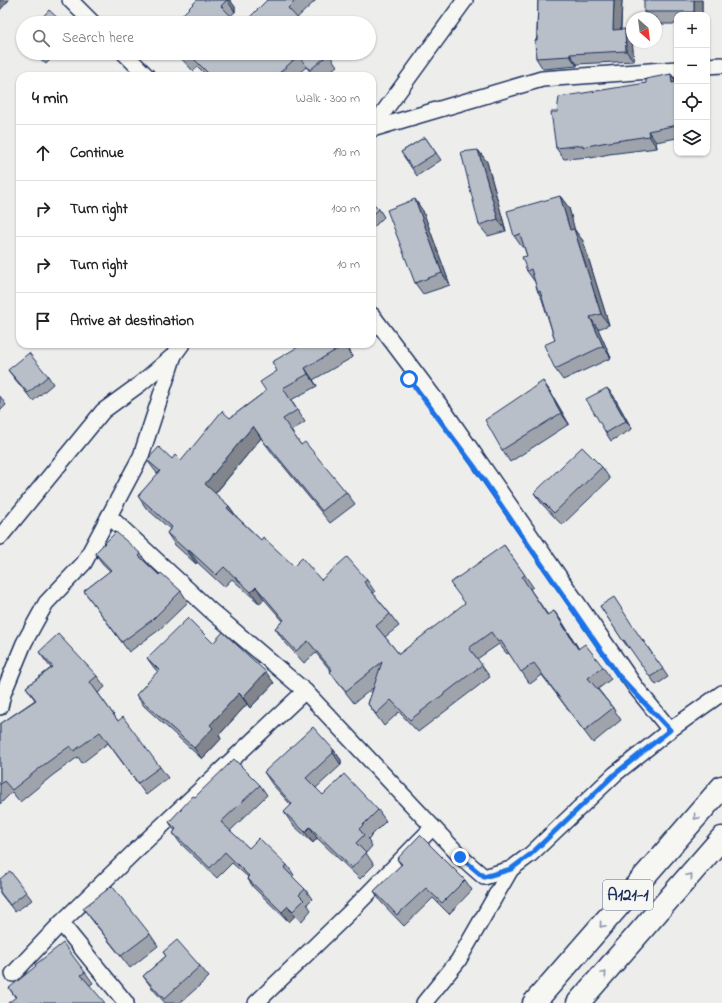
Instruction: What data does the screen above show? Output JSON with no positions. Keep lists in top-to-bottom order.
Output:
{
  "streets": {
    "highway": ["A121-1"]
  },
  "north": "bottom right",
  "page": {
    "map_buttons": ["+", "−"],
    "search": "Search here",
    "heading": ["4 min", "Walk · 300 m"],
    "list": [
      ["Continue", "190 m"],
      ["Turn right", "100 m"],
      ["Turn right", "10 m"],
      "Arrive at destination"
    ]
  }
}
